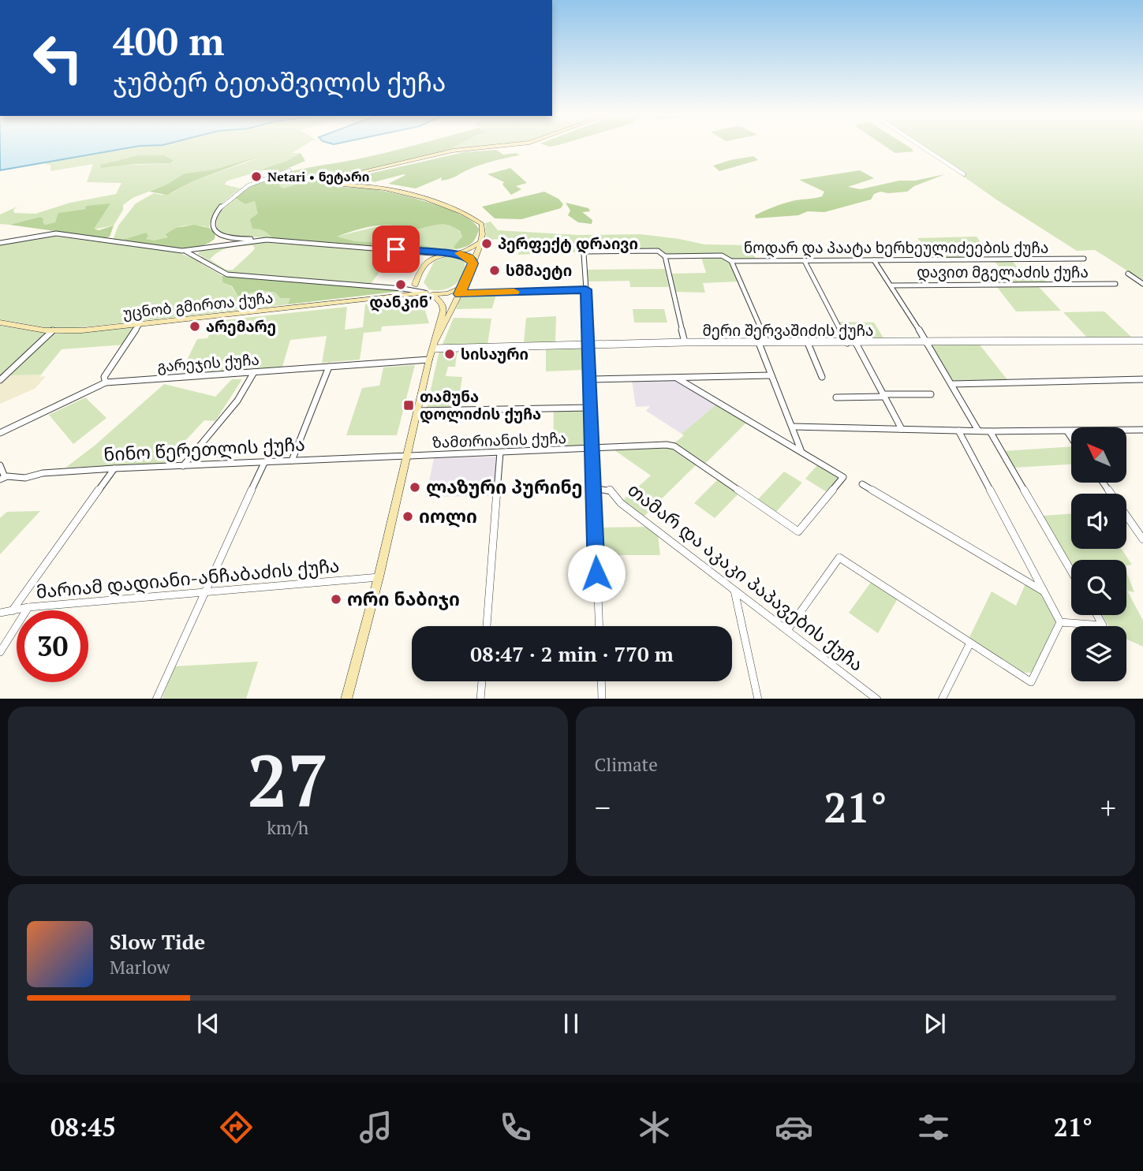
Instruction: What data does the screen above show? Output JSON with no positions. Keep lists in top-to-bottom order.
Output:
{
  "streets": {
    "main road": ["უცნობ გმირთა ქუჩა"],
    "street": [
      "ნოდარ და პაატა ხერხეულიძეების ქუჩა",
      "დავით მგელაძის ქუჩა",
      "მერი შერვაშიძის ქუჩა",
      "გარეჯის ქუჩა",
      "ზამთრიანის ქუჩა",
      "ნინო წერეთლის ქუჩა",
      "თამარ და აკაკი პაპავების ქუჩა",
      "მარიამ დადიანი-ანჩაბაძის ქუჩა"
    ]
  },
  "crossings": [
    ["ზამთრიანის ქუჩა", "ნინო წერეთლის ქუჩა"]
  ],
  "places": {
    "other": [
      "Netari • ნეტარი",
      "პერფექტ დრაივი",
      "სმმაეტი",
      "დანკინ'",
      "არემარე",
      "სისაური",
      "ლაზური პურინე",
      "იოლი",
      "ორი ნაბიჯი"
    ],
    "transit": ["თამუნა დოლიძის ქუჩა"]
  },
  "north": "top left",
  "page": {
    "turn": ["400 m", "ჯუმბერ ბეთაშვილის ქუჩა"],
    "limit": "30",
    "trip": "08:47 · 2 min · 770 m",
    "tile": [
      ["27", "km/h"],
      "Climate"
    ],
    "heat": ["−", "21°", "+"],
    "song": ["Slow Tide", "Marlow"],
    "tabs": ["08:45", "21°"]
  }
}
